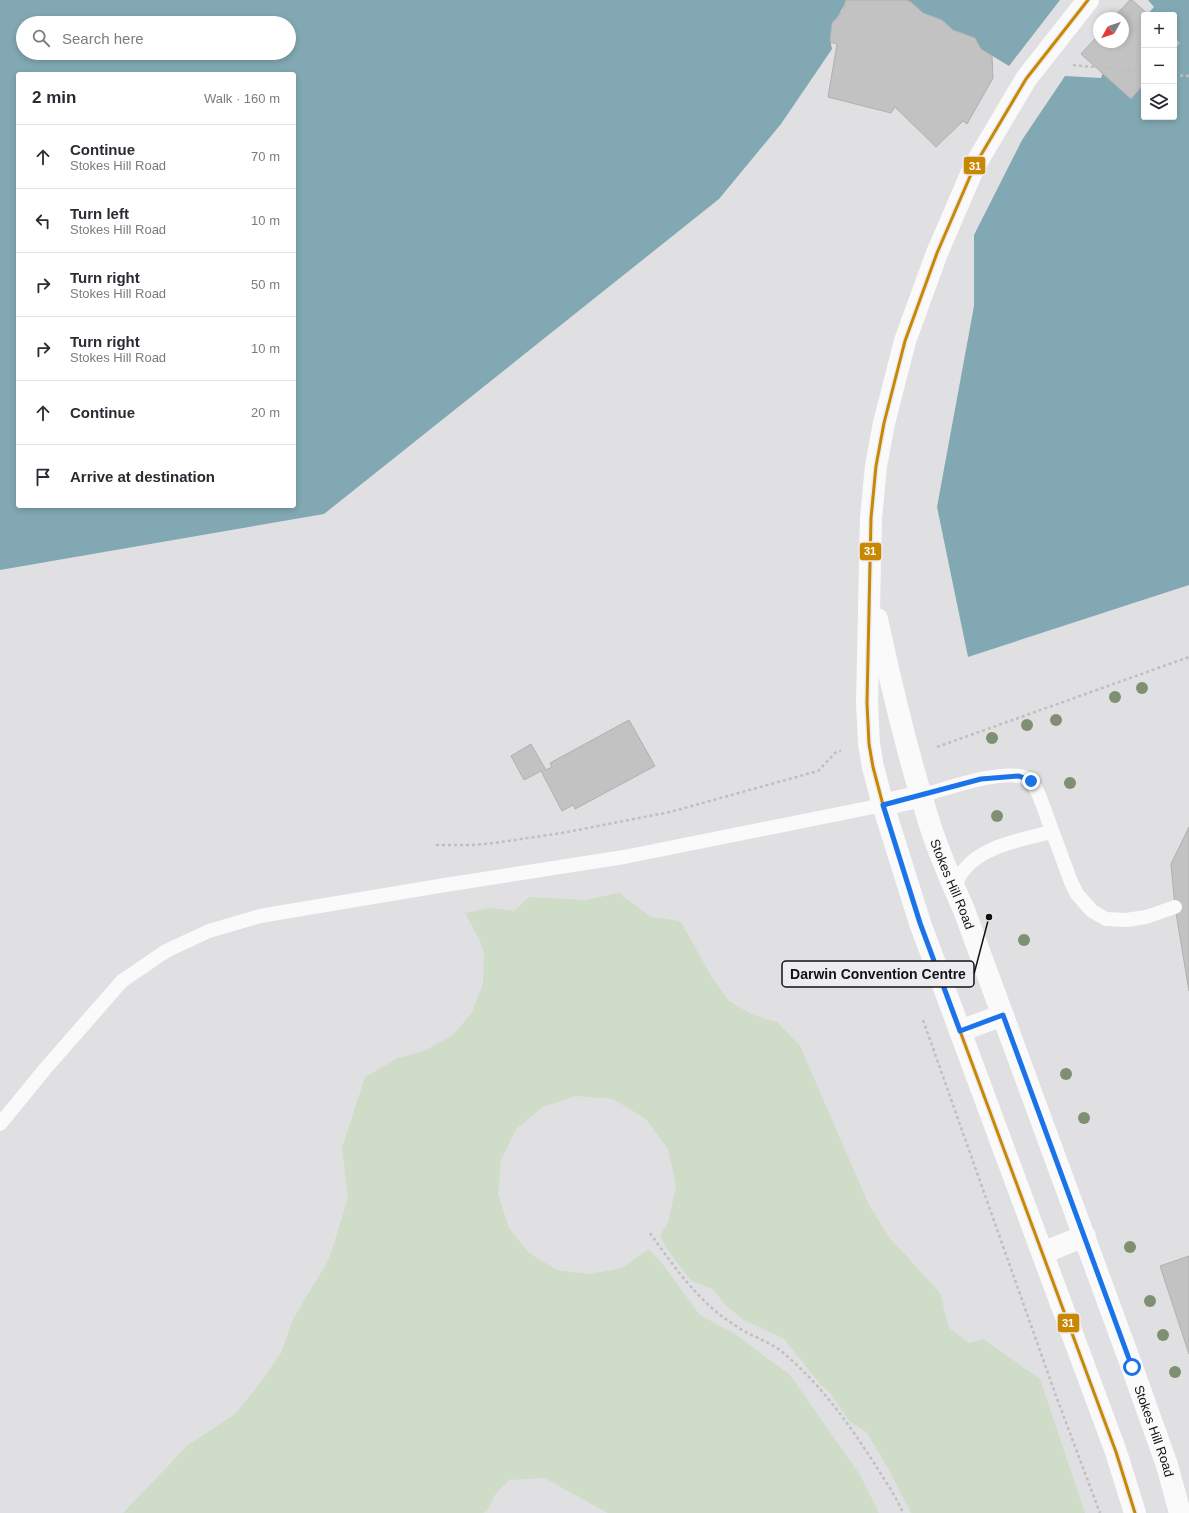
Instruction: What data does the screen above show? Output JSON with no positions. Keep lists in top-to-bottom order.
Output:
{
  "streets": {
    "street": ["Stokes Hill Road"]
  },
  "places": ["Darwin Convention Centre"],
  "lines": ["transit line 31"],
  "north": "bottom left",
  "page": {
    "map_buttons": ["+", "−"],
    "search": "Search here",
    "heading": ["2 min", "Walk · 160 m"],
    "list": [
      ["Continue", "Stokes Hill Road", "70 m"],
      ["Turn left", "Stokes Hill Road", "10 m"],
      ["Turn right", "Stokes Hill Road", "50 m"],
      ["Turn right", "Stokes Hill Road", "10 m"],
      ["Continue", "20 m"],
      "Arrive at destination"
    ]
  }
}
